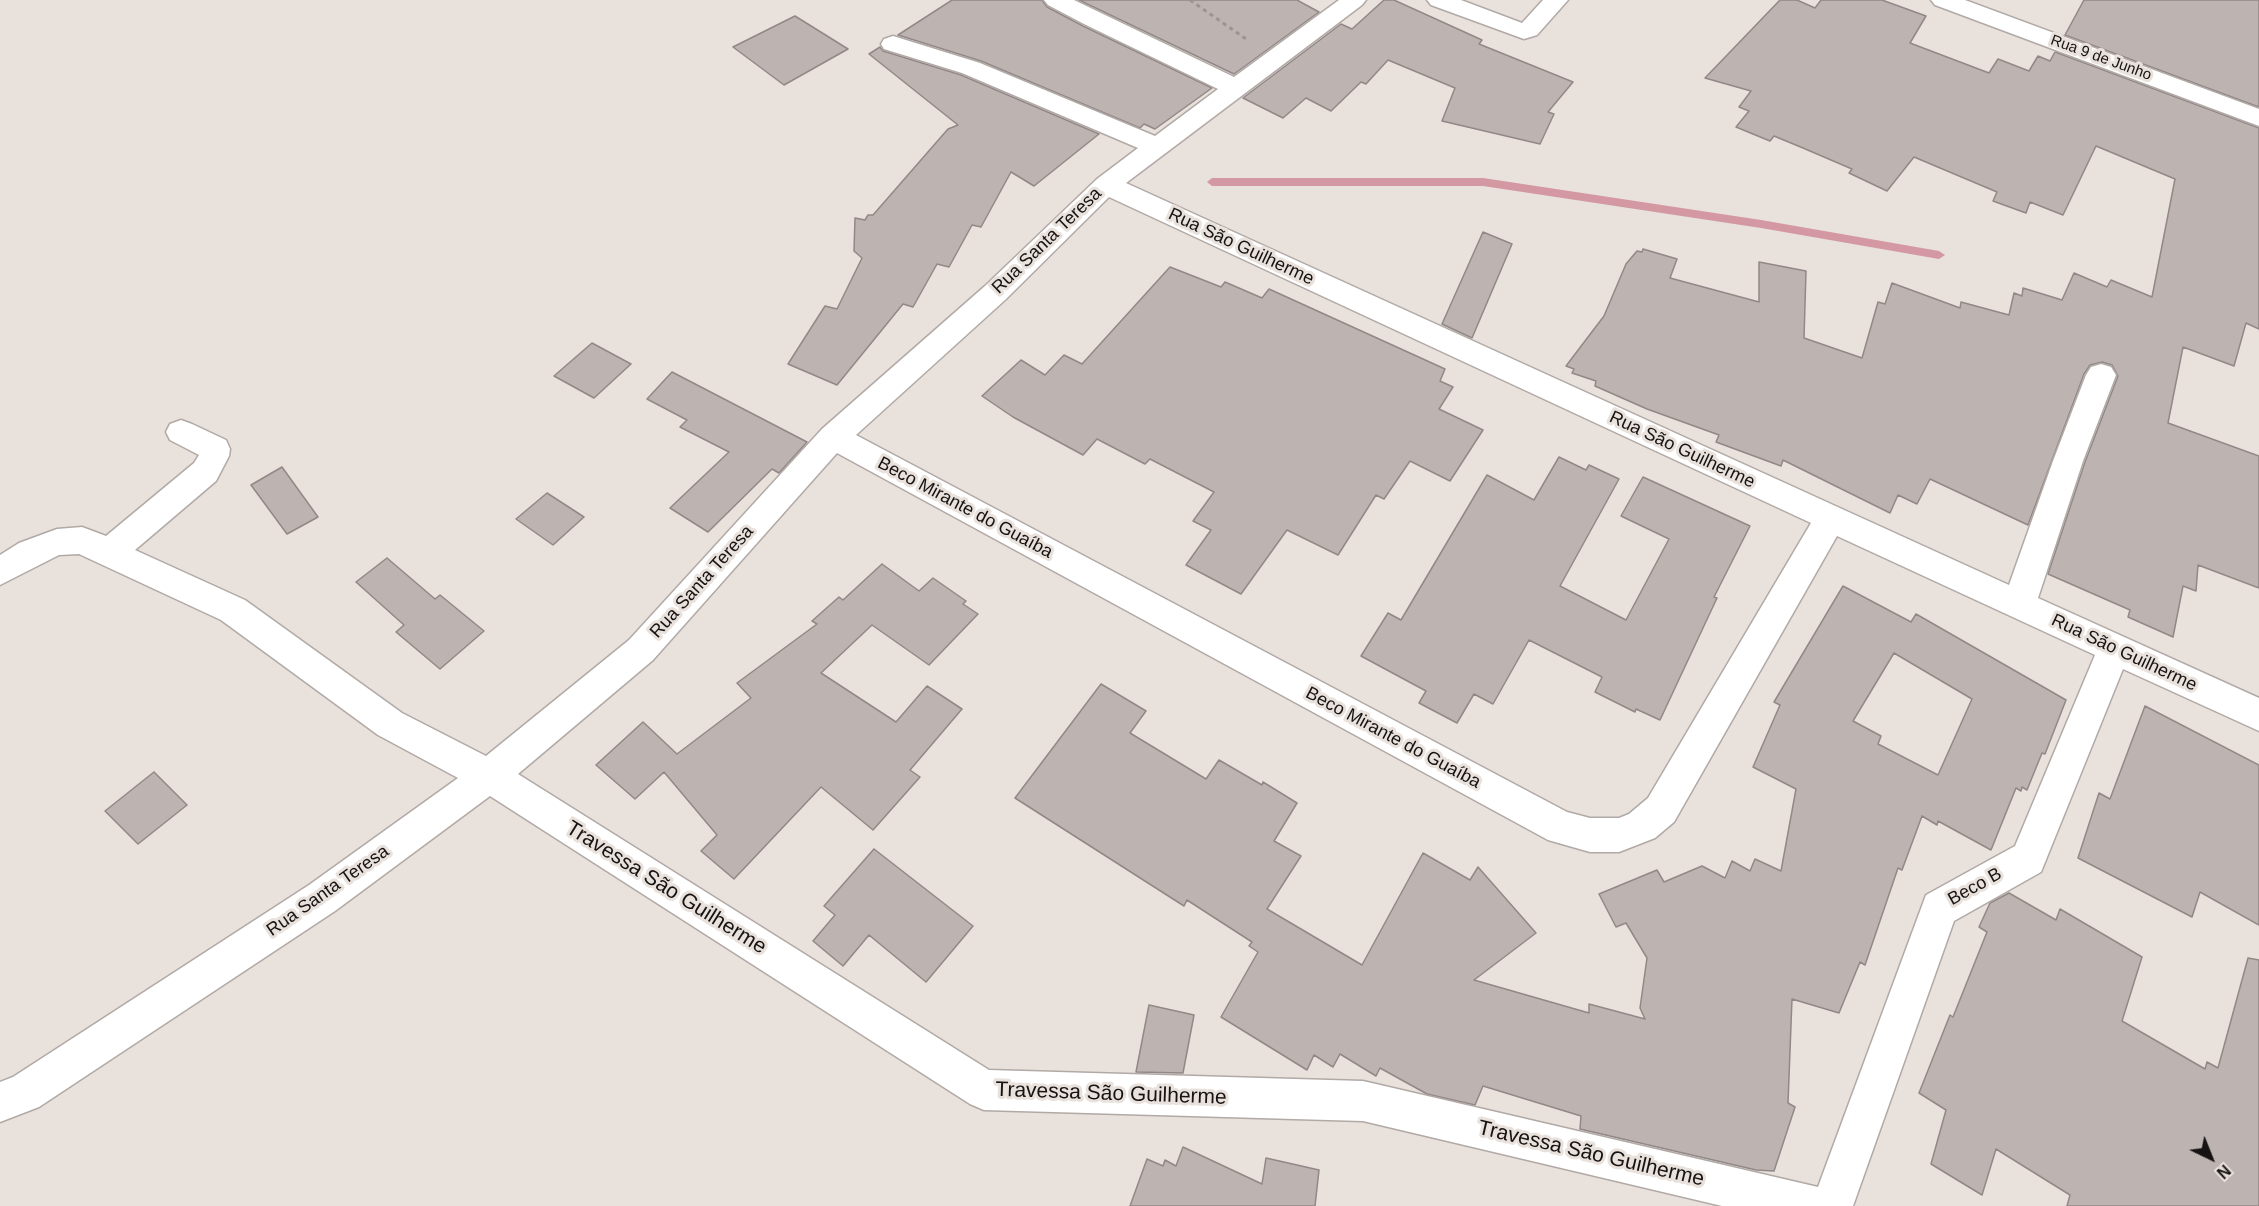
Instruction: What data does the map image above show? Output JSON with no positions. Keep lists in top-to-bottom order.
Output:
{
  "streets": {
    "street": [
      "Rua 9 de Junho",
      "Rua Santa Teresa",
      "Rua São Guilherme",
      "Beco Mirante do Guaíba",
      "Beco B",
      "Travessa São Guilherme"
    ]
  },
  "crossings": [
    ["Rua Santa Teresa", "Rua São Guilherme"],
    ["Rua Santa Teresa", "Beco Mirante do Guaíba"],
    ["Rua Santa Teresa", "Travessa São Guilherme"],
    ["Rua São Guilherme", "Beco Mirante do Guaíba"],
    ["Rua São Guilherme", "Beco B"]
  ],
  "north": "bottom right"
}
